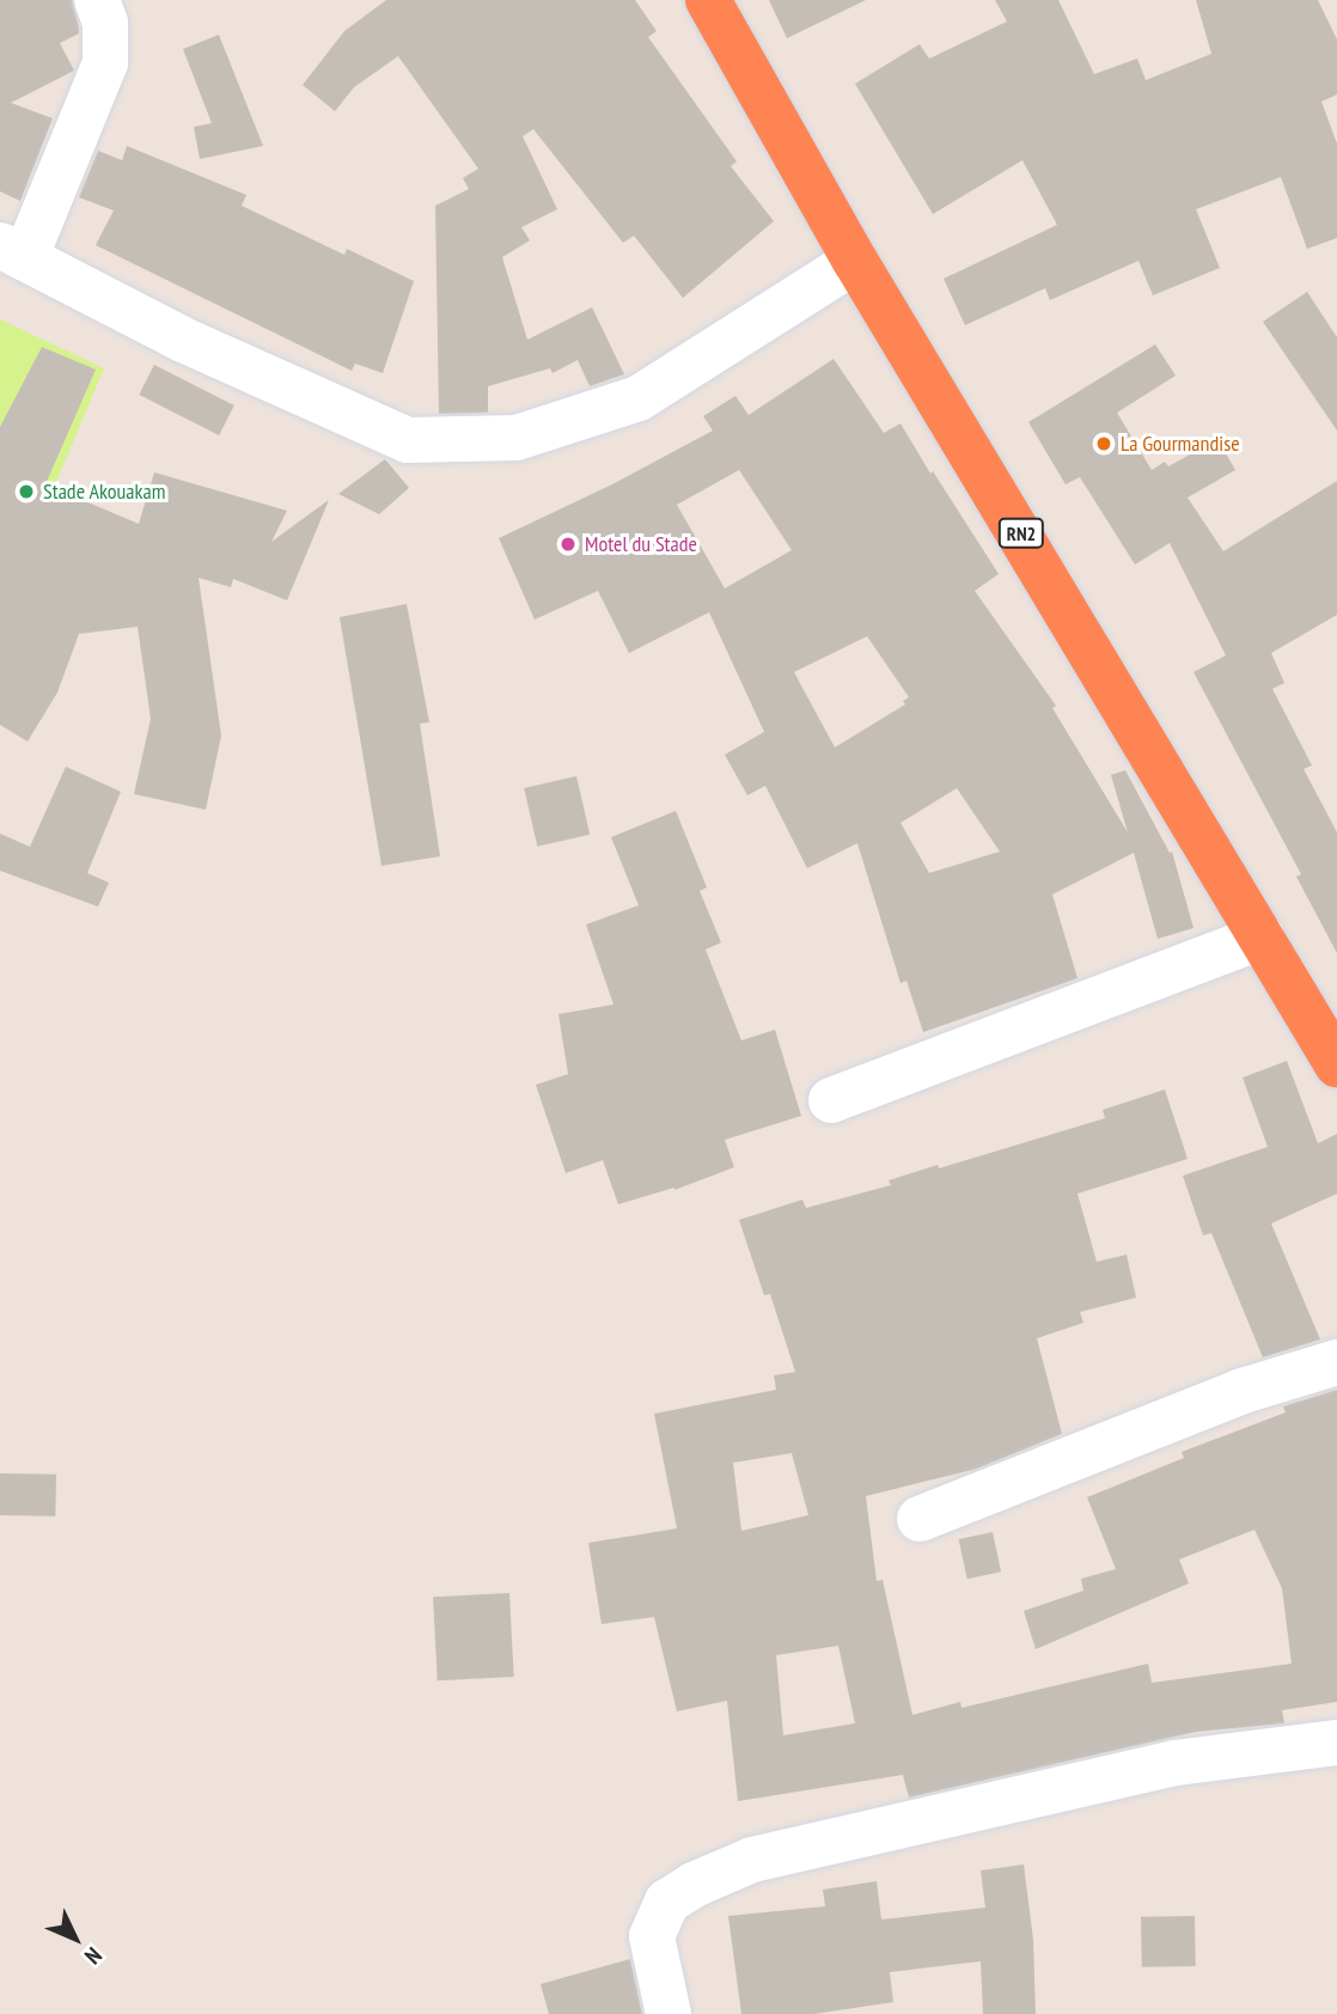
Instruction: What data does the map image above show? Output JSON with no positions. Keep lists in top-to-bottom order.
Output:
{
  "streets": {
    "highway": ["RN2"]
  },
  "places": ["La Gourmandise", "Stade Akouakam", "Motel du Stade"],
  "north": "bottom right"
}
